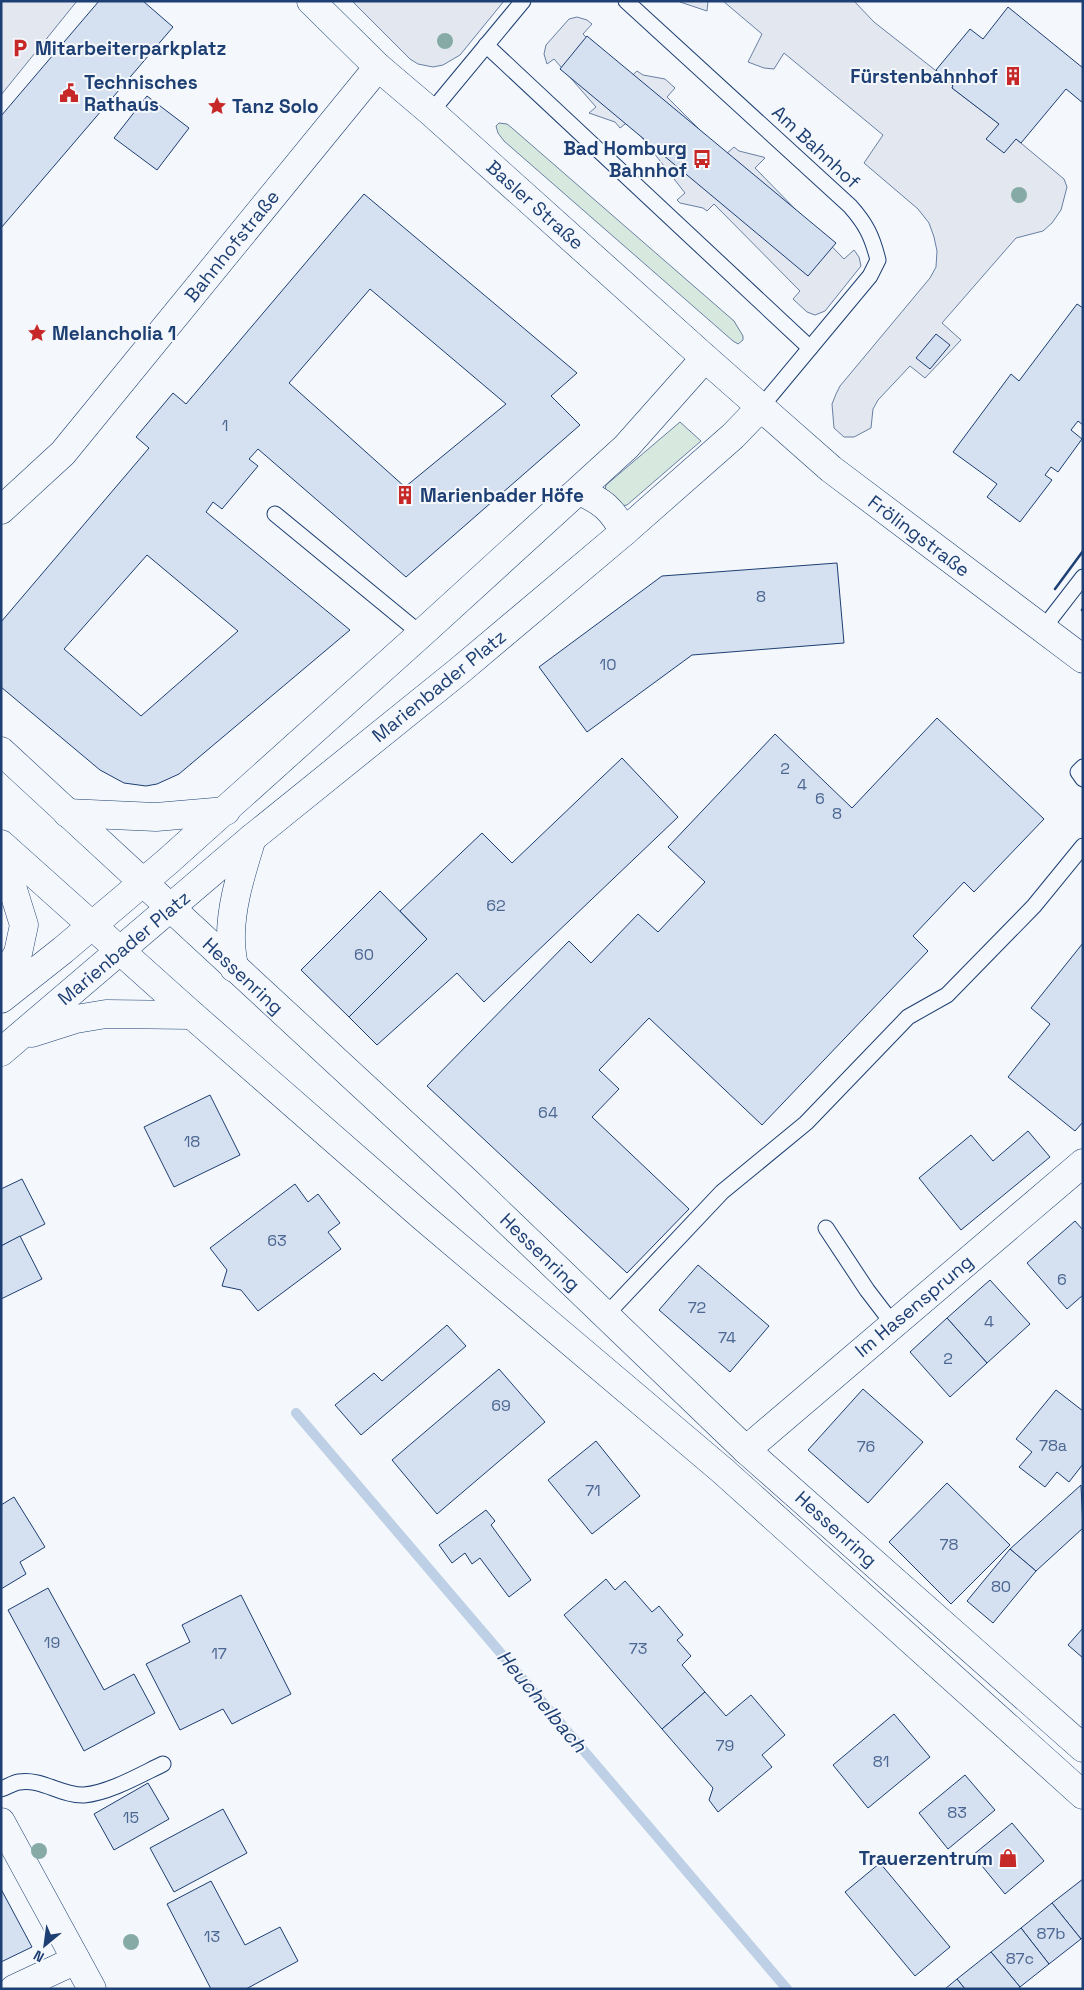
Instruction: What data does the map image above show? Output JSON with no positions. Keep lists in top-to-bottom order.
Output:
{
  "streets": {
    "street": [
      "Basler Straße",
      "Bahnhofstraße",
      "Frölingstraße",
      "Marienbader Platz",
      "Hessenring",
      "Im Hasensprung"
    ],
    "lane": ["Am Bahnhof"]
  },
  "crossings": [
    ["Basler Straße", "Bahnhofstraße"],
    ["Basler Straße", "Frölingstraße"],
    ["Basler Straße", "Marienbader Platz"],
    ["Frölingstraße", "Marienbader Platz"],
    ["Marienbader Platz", "Hessenring"],
    ["Hessenring", "Im Hasensprung"]
  ],
  "water": ["Heuchelbach"],
  "places": {
    "parking": ["Mitarbeiterparkplatz"],
    "building": ["Fürstenbahnhof", "Marienbader Höfe"],
    "public building": ["Technisches Rathaus"],
    "place": ["Tanz Solo", "Melancholia 1"],
    "bus stop": ["Bad Homburg Bahnhof"],
    "shop": ["Trauerzentrum"]
  },
  "house_numbers": [
    "1",
    "8",
    "10",
    "2",
    "4",
    "6",
    "8",
    "62",
    "60",
    "64",
    "18",
    "63",
    "6",
    "72",
    "4",
    "74",
    "2",
    "69",
    "78a",
    "76",
    "71",
    "78",
    "80",
    "19",
    "73",
    "17",
    "79",
    "81",
    "83",
    "15",
    "87b",
    "13",
    "87c"
  ],
  "north": "bottom left"
}
